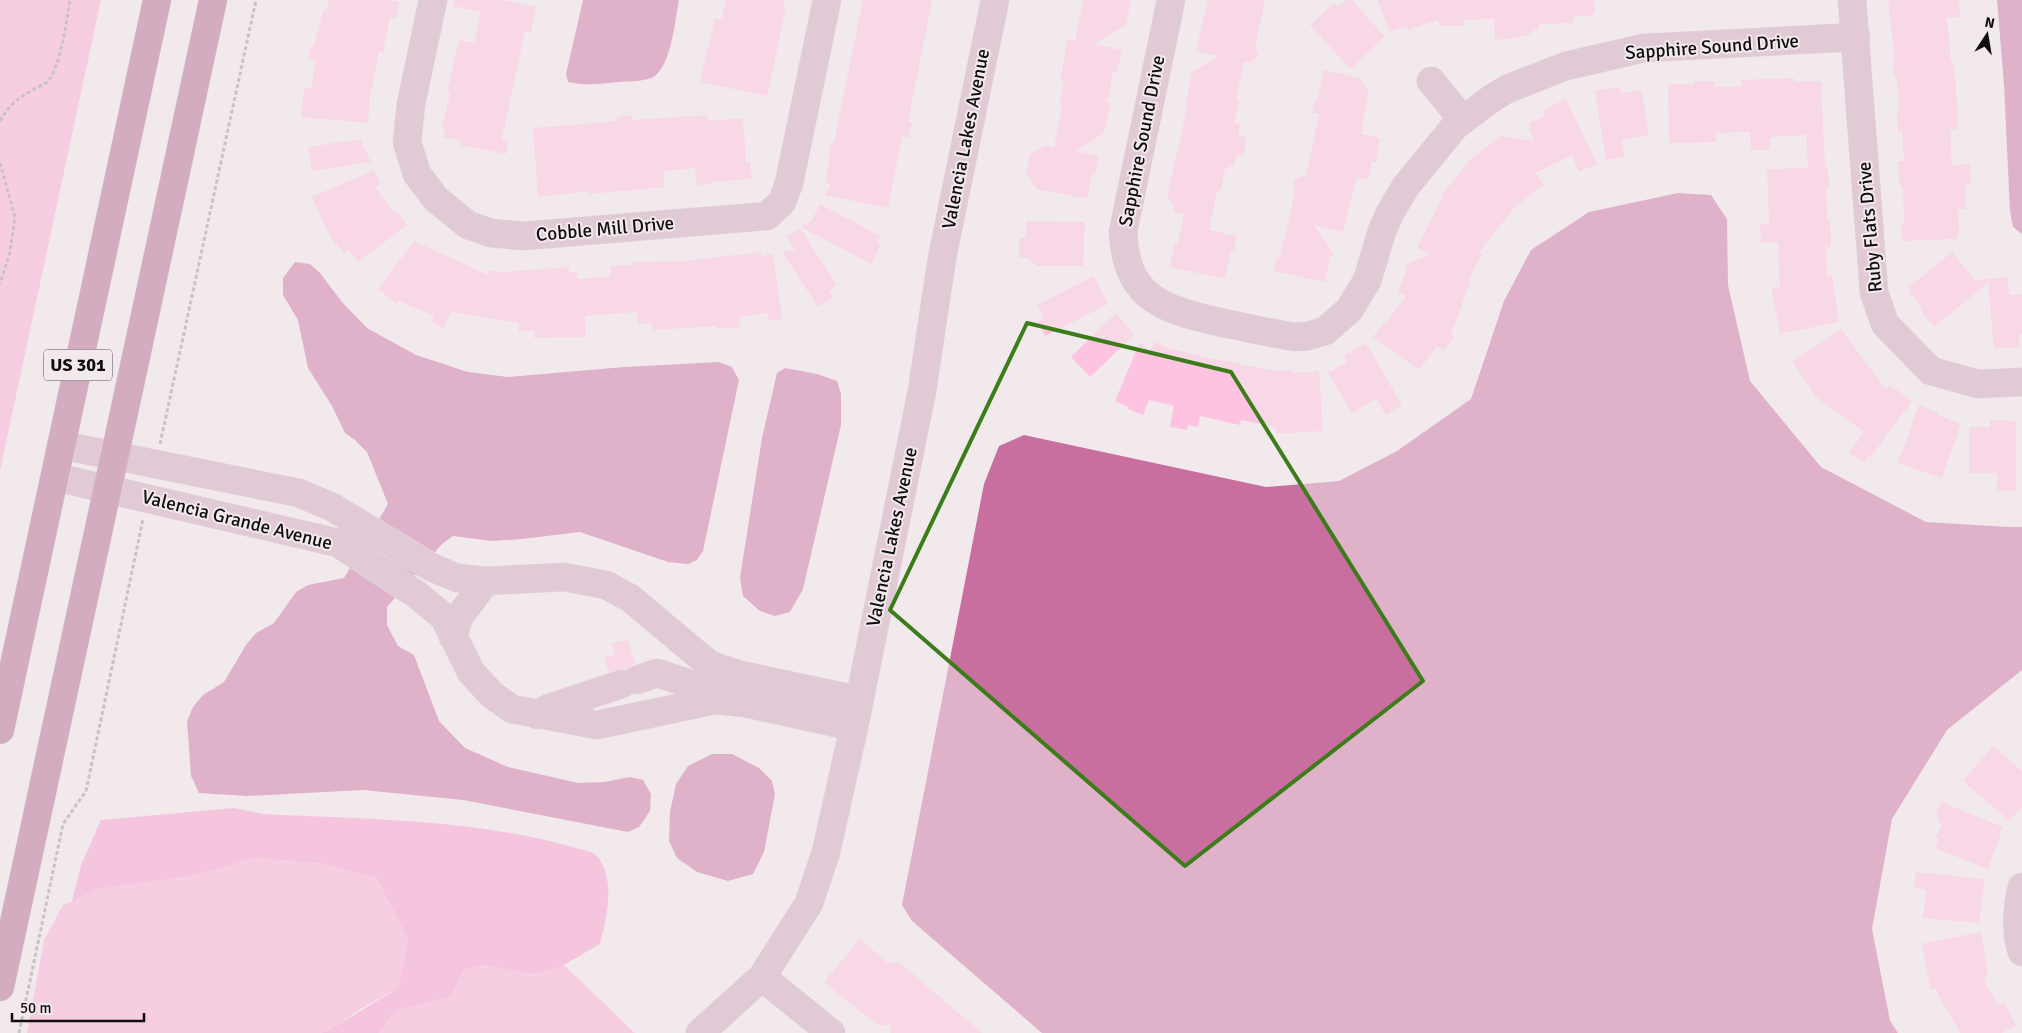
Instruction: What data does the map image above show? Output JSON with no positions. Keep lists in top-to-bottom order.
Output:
{
  "streets": {
    "main road": ["US 301"],
    "street": [
      "Sapphire Sound Drive",
      "Valencia Lakes Avenue",
      "Ruby Flats Drive",
      "Cobble Mill Drive",
      "Valencia Grande Avenue"
    ]
  },
  "crossings": [
    ["Sapphire Sound Drive", "Ruby Flats Drive"],
    ["Valencia Lakes Avenue", "Valencia Grande Avenue"],
    ["US 301", "Valencia Grande Avenue"]
  ],
  "scale_bar": "50 m",
  "north": "top"
}
